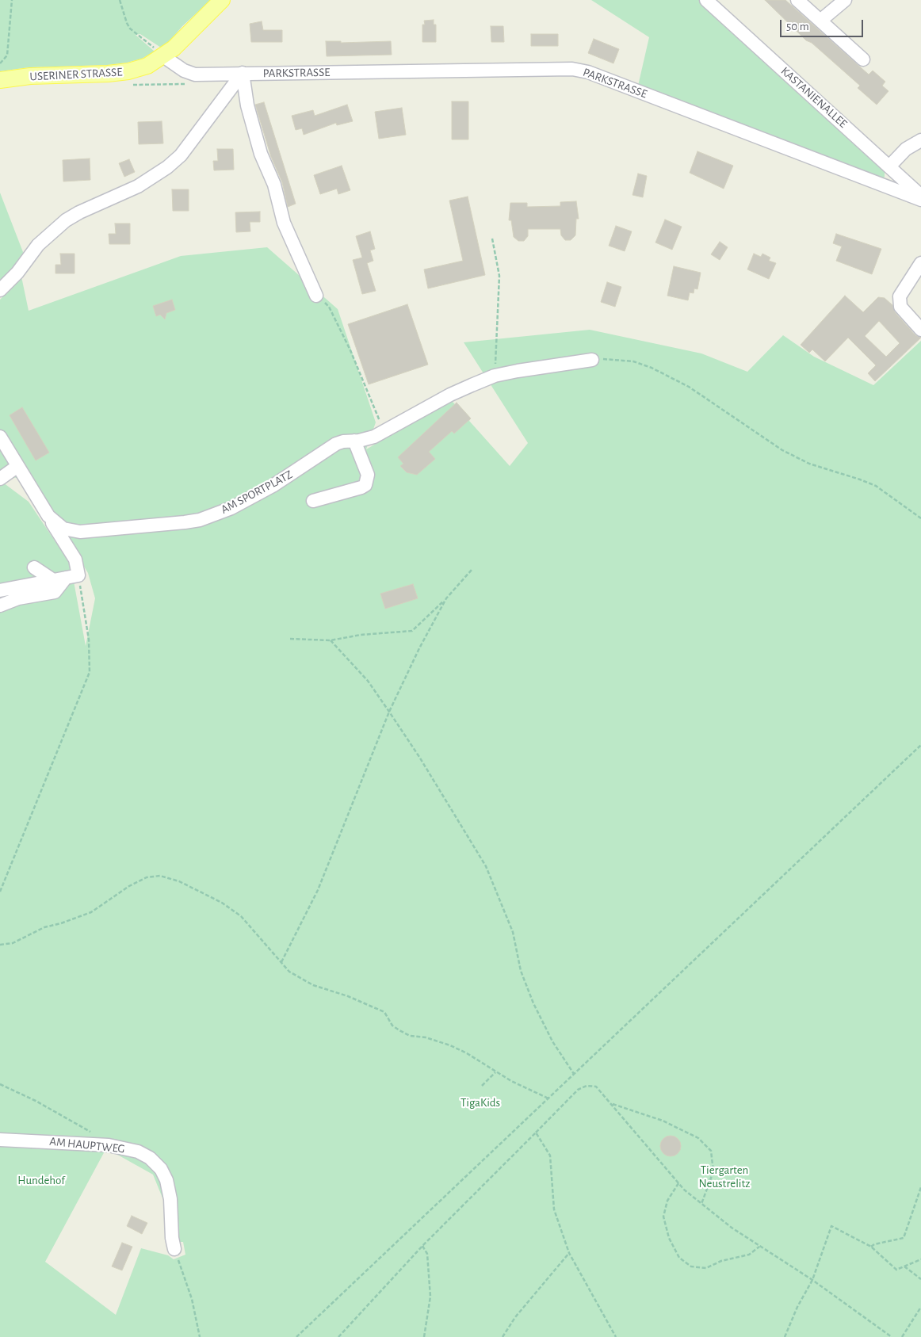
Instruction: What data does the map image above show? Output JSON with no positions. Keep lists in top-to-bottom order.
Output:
{
  "streets": {
    "main road": ["USERINER STRASSE"],
    "street": [
      "PARKSTRASSE",
      "KASTANIENALLEE",
      "AM SPORTPLATZ",
      "AM HAUPTWEG"
    ]
  },
  "crossings": [
    ["PARKSTRASSE", "USERINER STRASSE"]
  ],
  "parks": ["TigaKids", "Tiergarten Neustrelitz", "Hundehof"],
  "scale_bar": "50 m"
}
